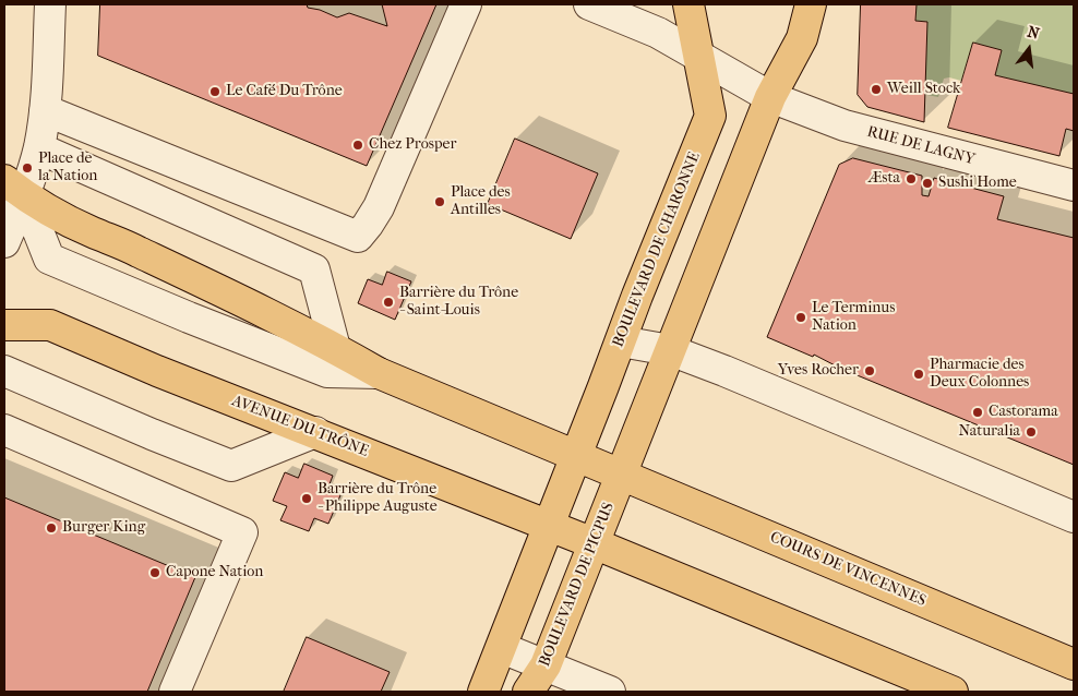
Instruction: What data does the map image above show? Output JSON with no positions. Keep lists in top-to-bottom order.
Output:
{
  "streets": {
    "main road": [
      "BOULEVARD DE CHARONNE",
      "AVENUE DU TRÔNE",
      "COURS DE VINCENNES",
      "BOULEVARD DE PICPUS"
    ],
    "street": ["RUE DE LAGNY"]
  },
  "crossings": [
    ["BOULEVARD DE CHARONNE", "AVENUE DU TRÔNE"],
    ["AVENUE DU TRÔNE", "BOULEVARD DE PICPUS"],
    ["COURS DE VINCENNES", "BOULEVARD DE PICPUS"]
  ],
  "places": [
    "Weill Stock",
    "Le Café Du Trône",
    "Chez Prosper",
    "Place de la Nation",
    "Æsta",
    "Sushi Home",
    "Place des Antilles",
    "Barrière du Trône - Saint-Louis",
    "Le Terminus Nation",
    "Yves Rocher",
    "Pharmacie des Deux Colonnes",
    "Castorama",
    "Naturalia",
    "Barrière du Trône - Philippe Auguste",
    "Burger King",
    "Capone Nation"
  ],
  "north": "top"
}
